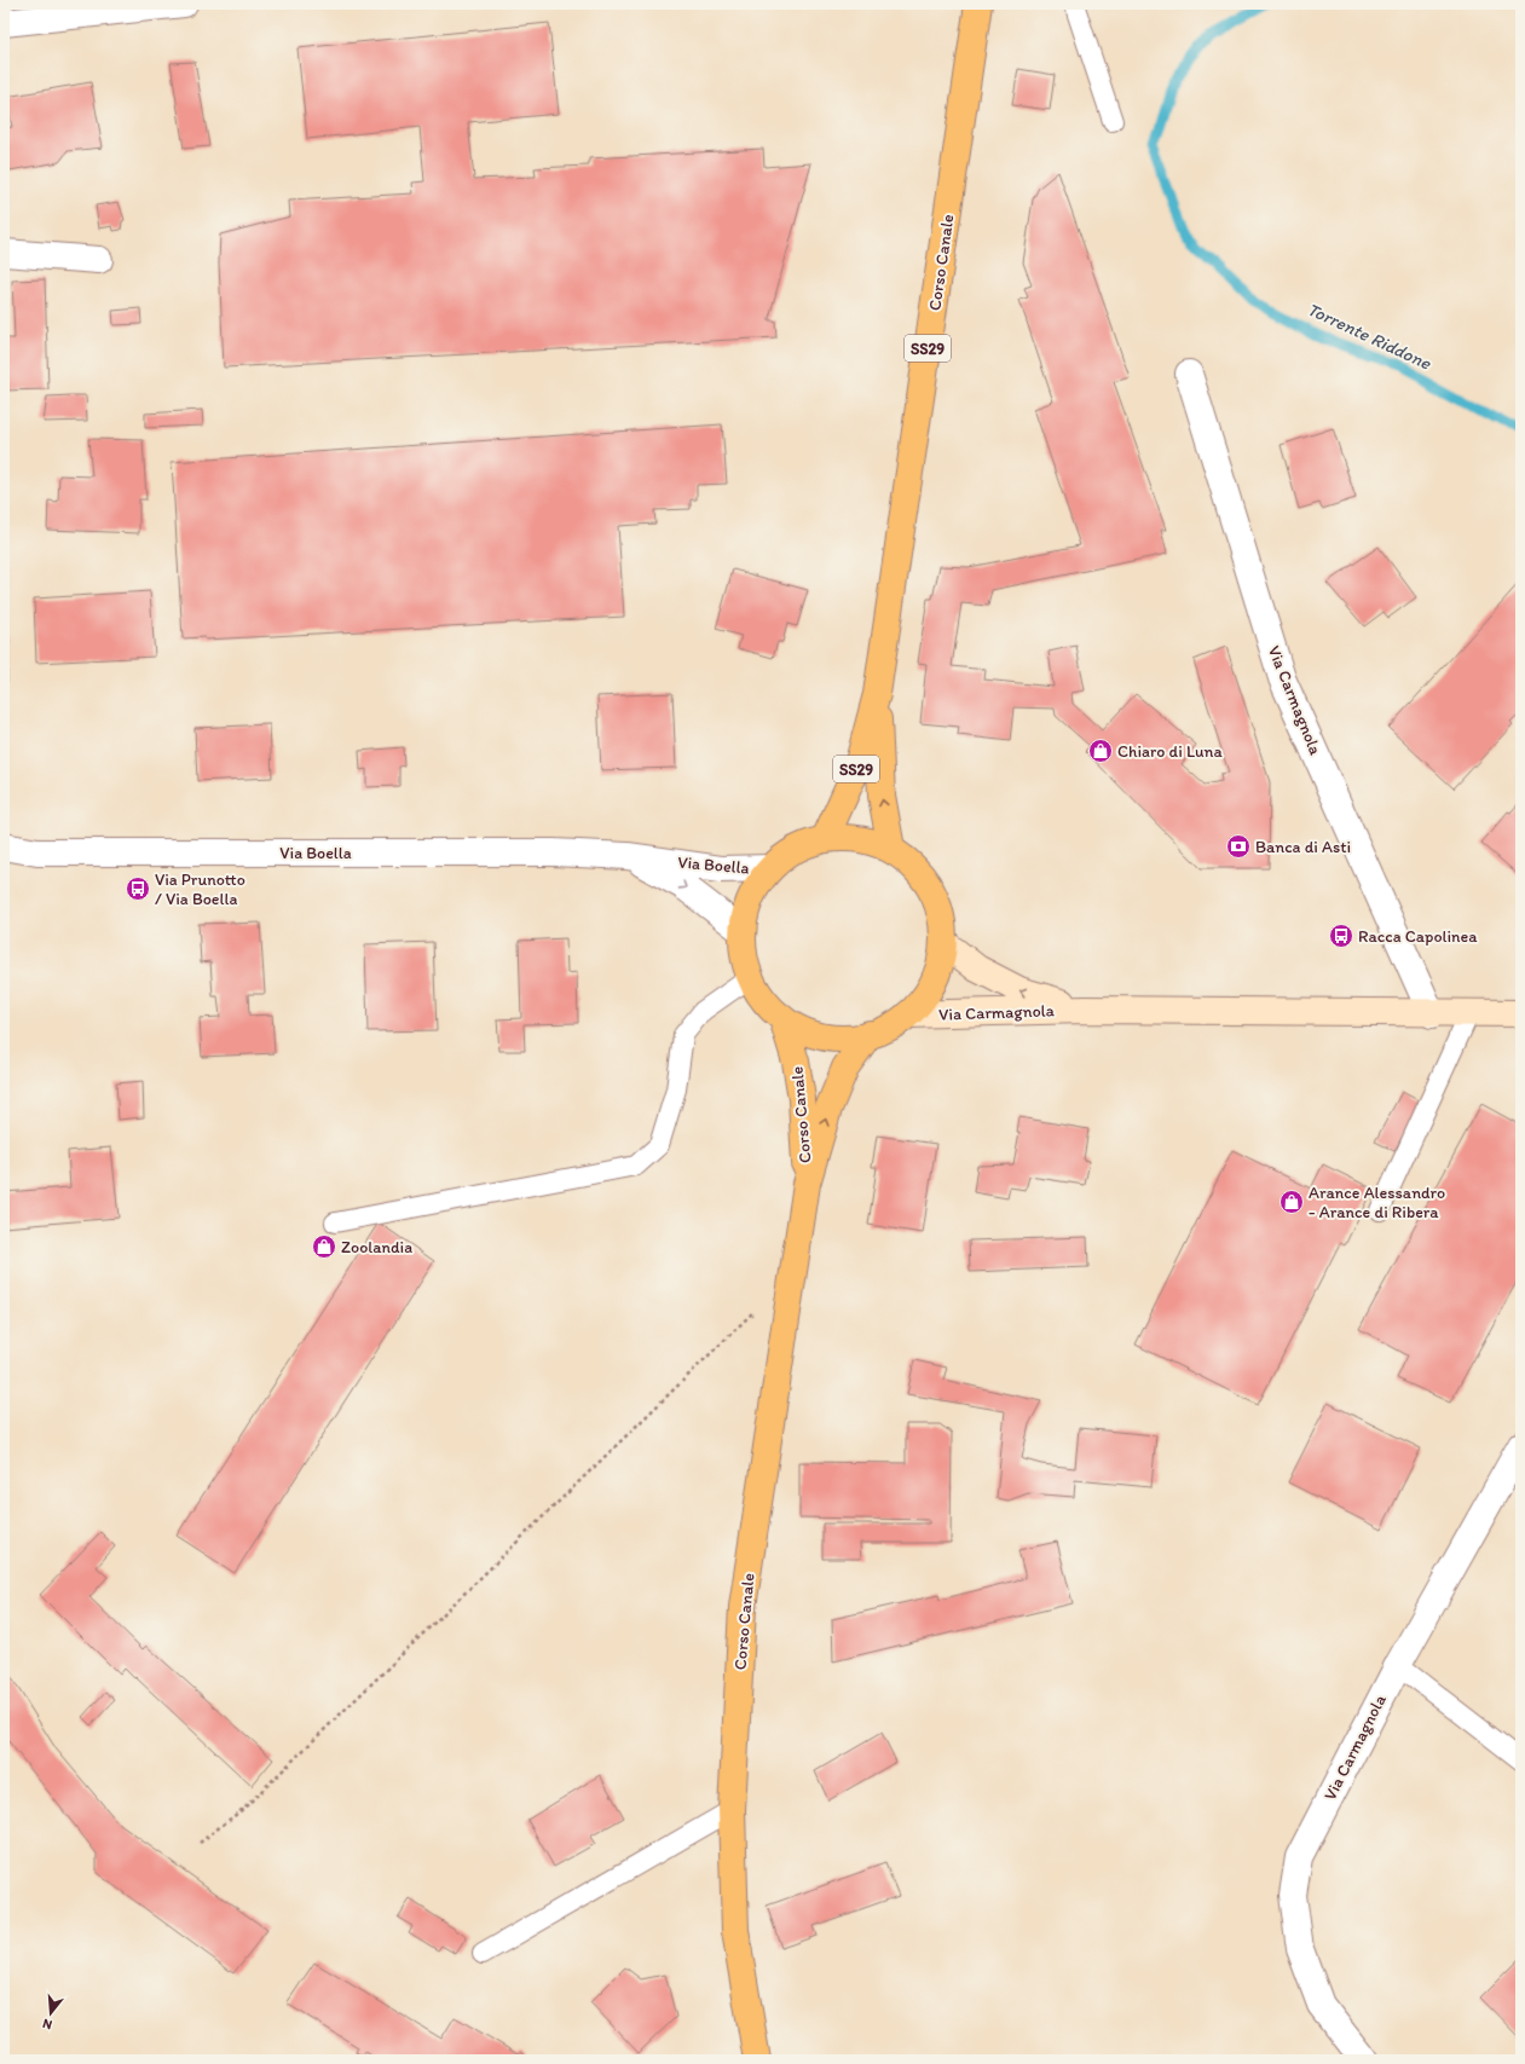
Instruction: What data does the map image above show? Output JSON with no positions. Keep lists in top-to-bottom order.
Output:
{
  "streets": {
    "main road": ["Corso Canale", "SS29", "Via Carmagnola"],
    "street": ["Via Boella"]
  },
  "crossings": [
    ["Corso Canale", "Via Carmagnola"],
    ["Corso Canale", "Via Boella"]
  ],
  "water": ["Torrente Riddone"],
  "places": {
    "shop": ["Chiaro di Luna", "Arance Alessandro - Arance di Ribera", "Zoolandia"],
    "bank": ["Banca di Asti"],
    "bus stop": ["Via Prunotto / Via Boella", "Racca Capolinea"]
  },
  "north": "bottom"
}
